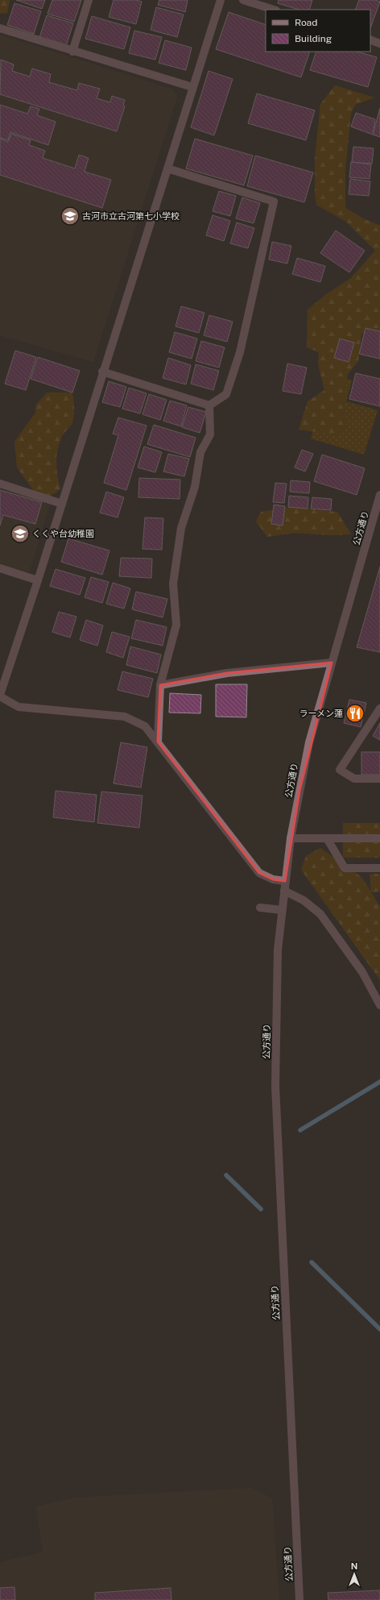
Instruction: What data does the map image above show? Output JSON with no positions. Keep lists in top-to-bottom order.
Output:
{
  "streets": {
    "street": ["公方通り"]
  },
  "places": {
    "school or university": ["古河市立古河第七小学校", "くくや台幼稚園"],
    "restaurant": ["ラーメン蓮"]
  },
  "legend": ["Road", "Building"],
  "north": "top"
}
